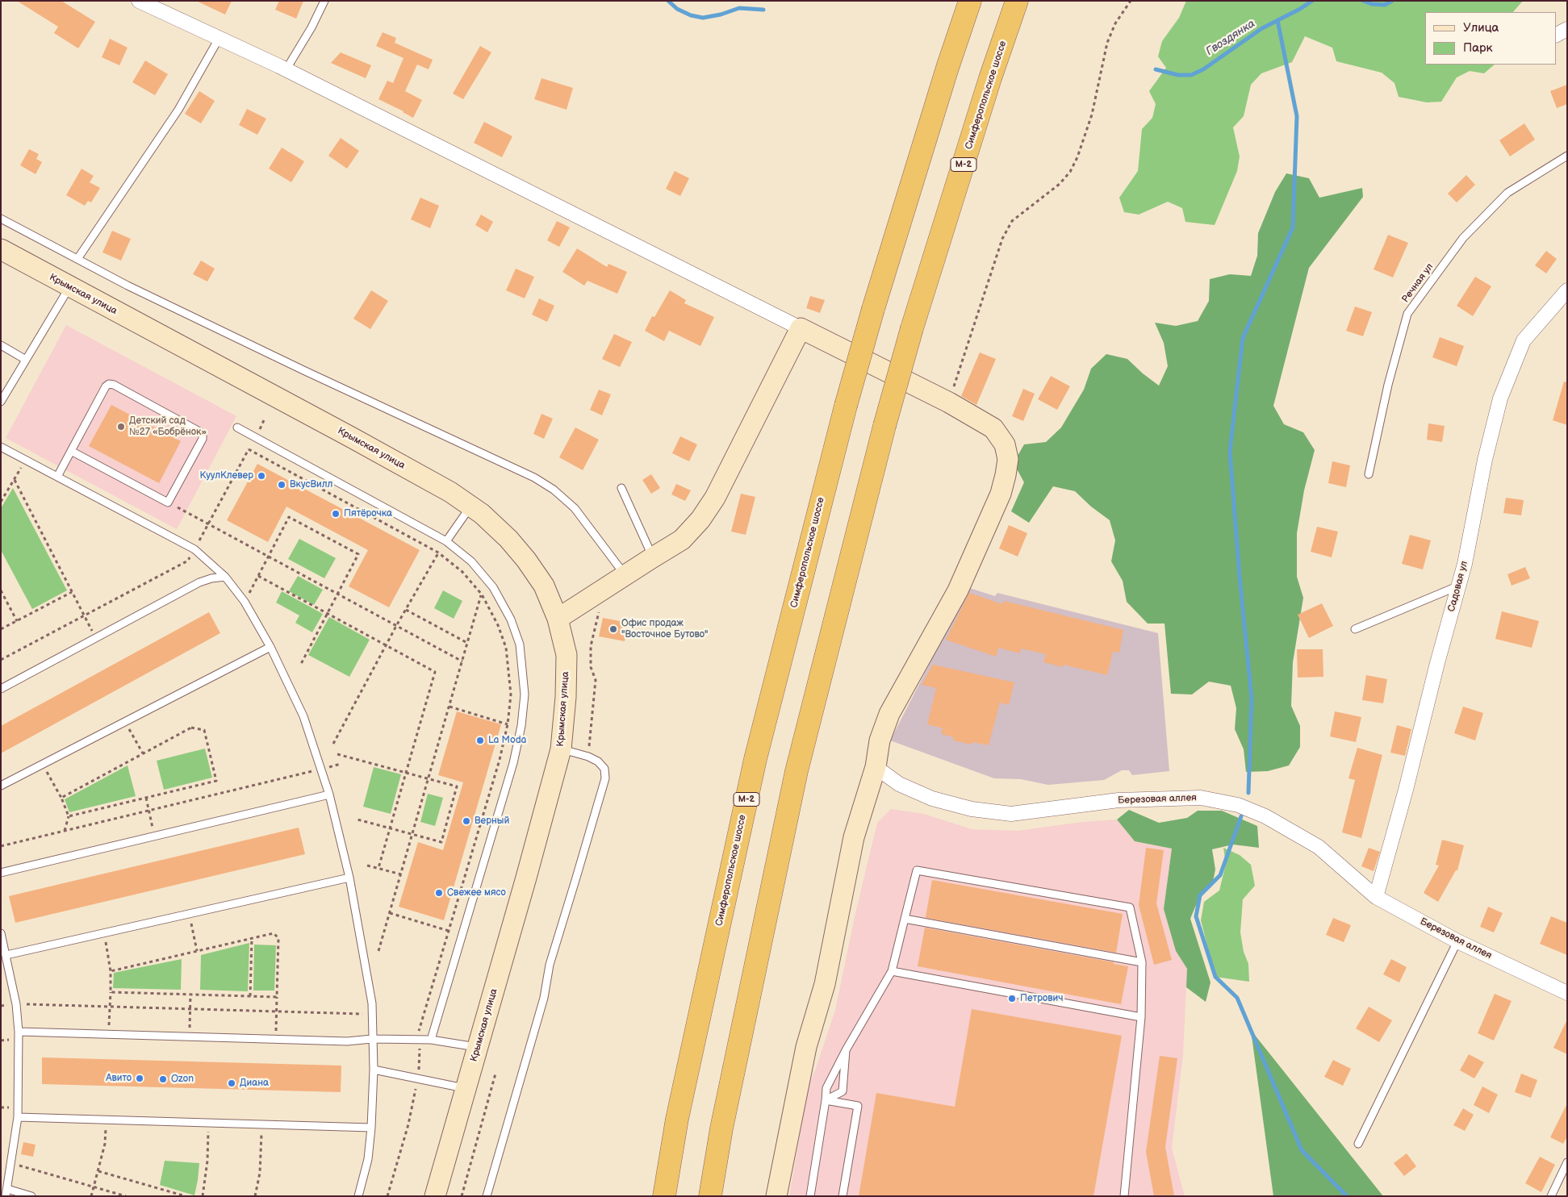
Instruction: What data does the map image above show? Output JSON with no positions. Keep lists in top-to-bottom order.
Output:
{
  "streets": {
    "highway": ["Симферопольское шоссе", "М-2"],
    "street": ["Крымская улица", "Садовая ул", "Березовая аллея"],
    "lane": ["Речная ул"]
  },
  "crossings": [
    ["Садовая ул", "Березовая аллея"]
  ],
  "water": ["Гвоздянка"],
  "places": [
    "Детский сад №27 «Бобрёнок»",
    "КуулКлевер",
    "ВкусВилл",
    "Пятёрочка",
    "Офис продаж \"Восточное Бутово\"",
    "La Moda",
    "Верный",
    "Свежее мясо",
    "Петрович",
    "Авито",
    "Ozon",
    "Диана"
  ],
  "legend": ["Улица", "Парк"]
}
